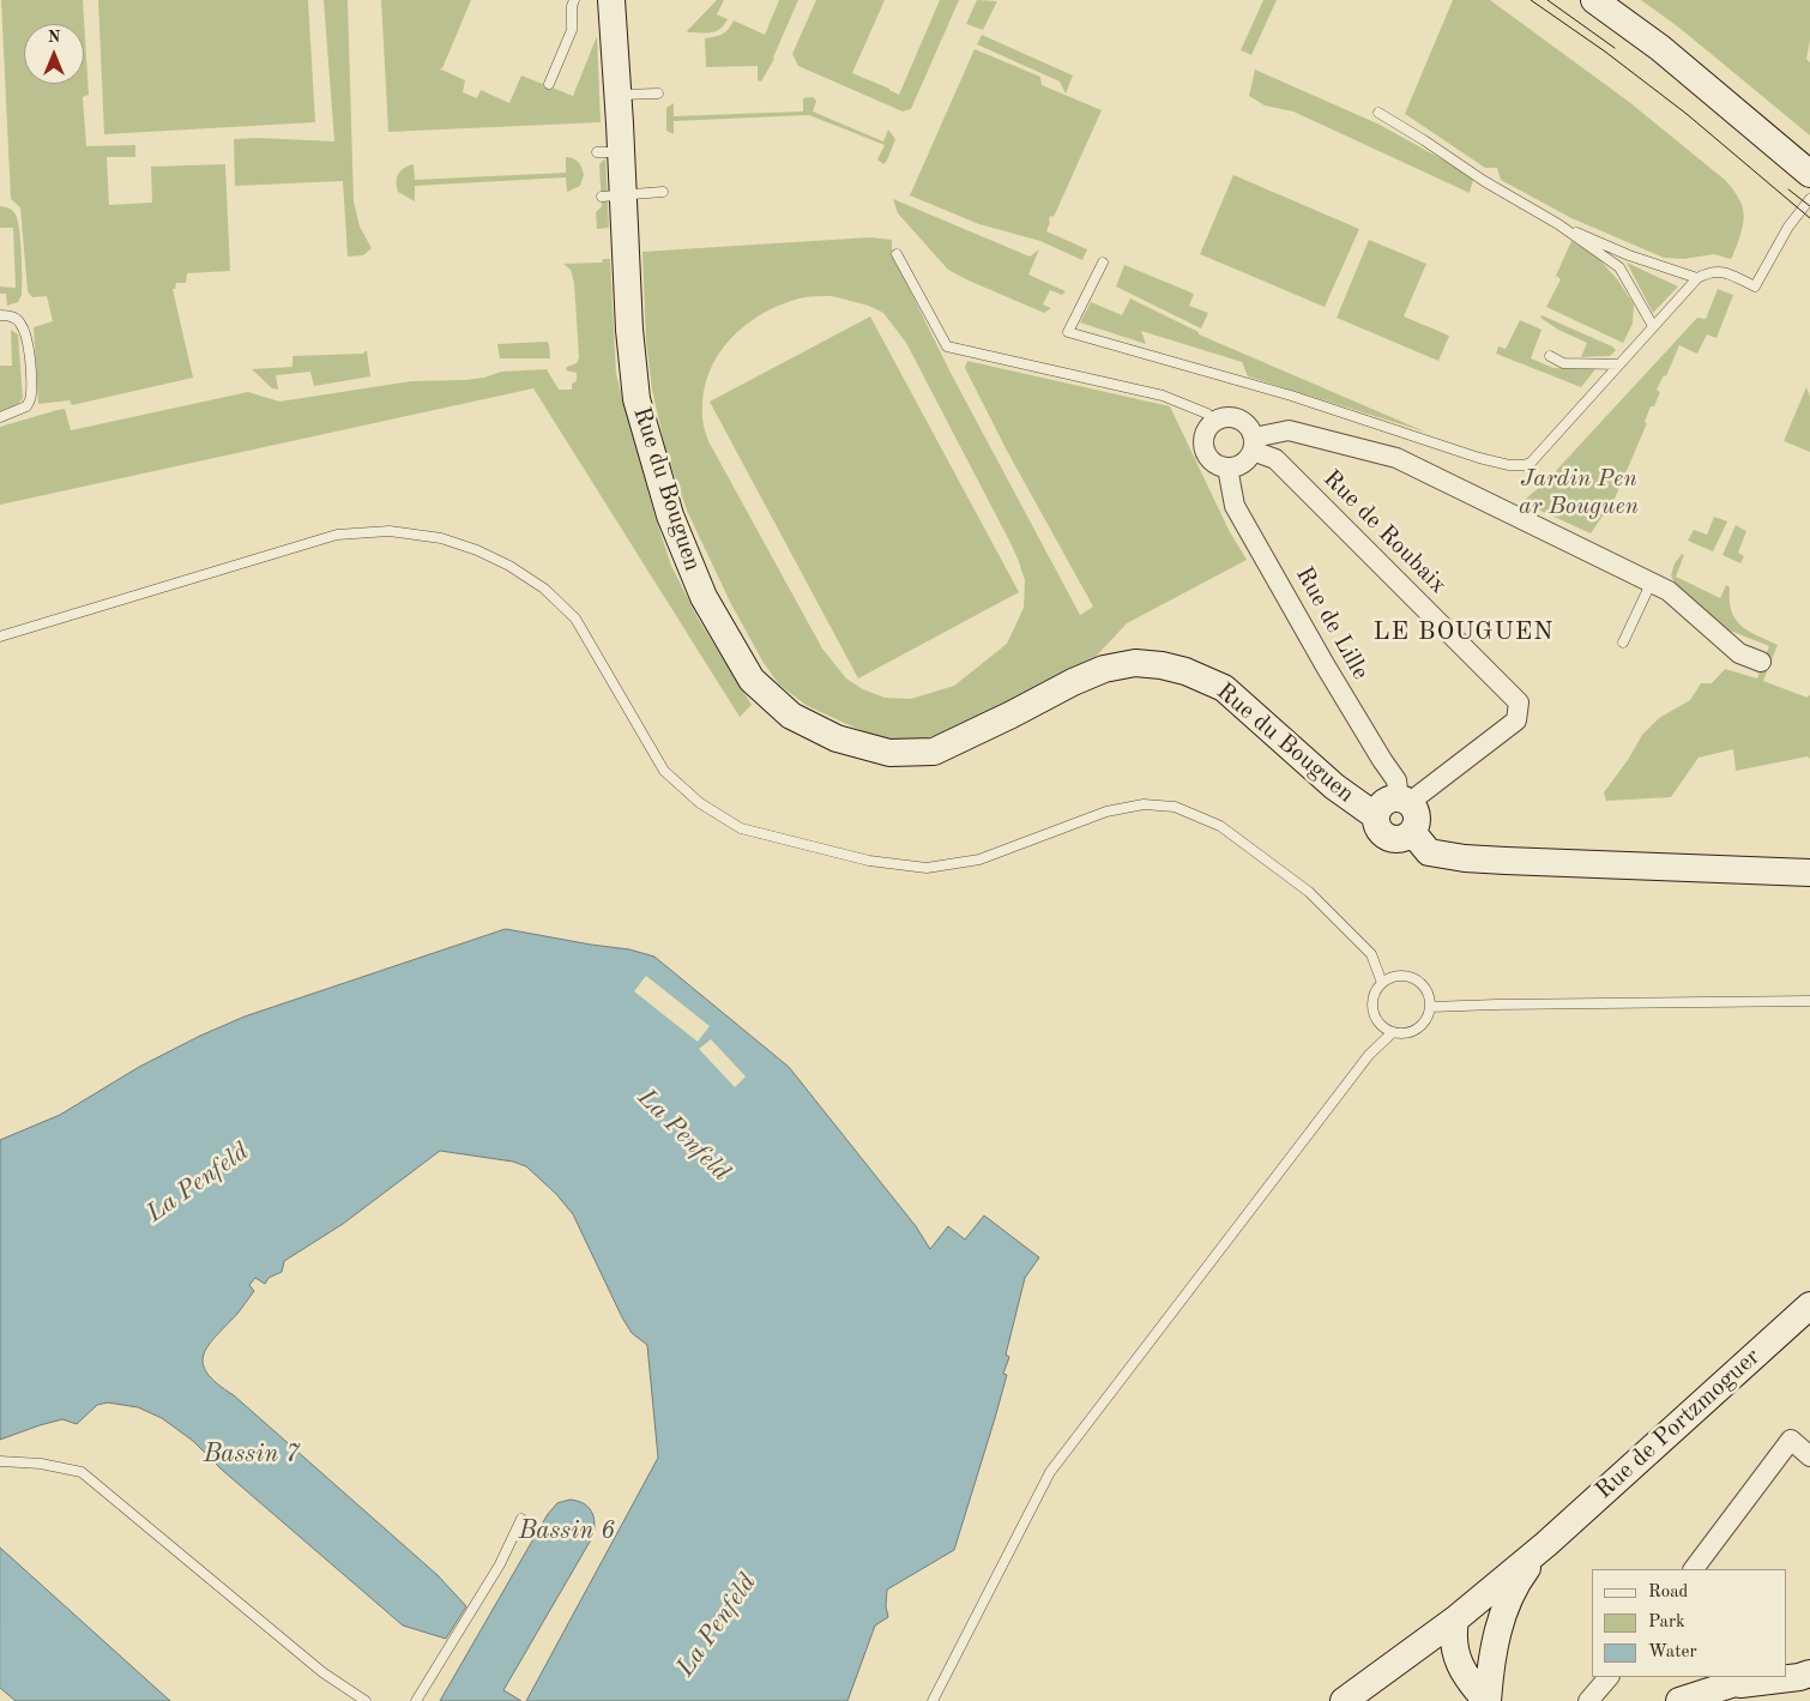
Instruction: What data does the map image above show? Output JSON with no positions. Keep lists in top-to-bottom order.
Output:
{
  "streets": {
    "street": [
      "Rue du Bouguen",
      "Rue de Roubaix",
      "Rue de Lille",
      "Rue de Portzmoguer"
    ]
  },
  "crossings": [
    ["Rue du Bouguen", "Rue de Roubaix"],
    ["Rue du Bouguen", "Rue de Lille"],
    ["Rue de Roubaix", "Rue de Lille"]
  ],
  "districts": ["LE BOUGUEN"],
  "water": ["La Penfeld", "Bassin 7", "Bassin 6"],
  "parks": ["Jardin Pen ar Bouguen"],
  "legend": ["Road", "Park", "Water"],
  "north": "top"
}
